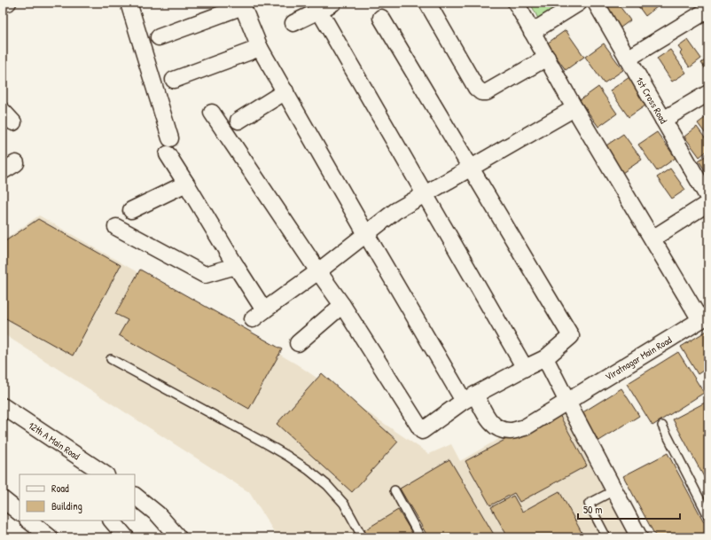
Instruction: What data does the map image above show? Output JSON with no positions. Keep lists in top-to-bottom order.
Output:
{
  "streets": {
    "street": ["1st Cross Road", "Viratnagar Main Road", "12th A Main Road"]
  },
  "legend": ["Road", "Building"],
  "scale_bar": "50 m"
}
